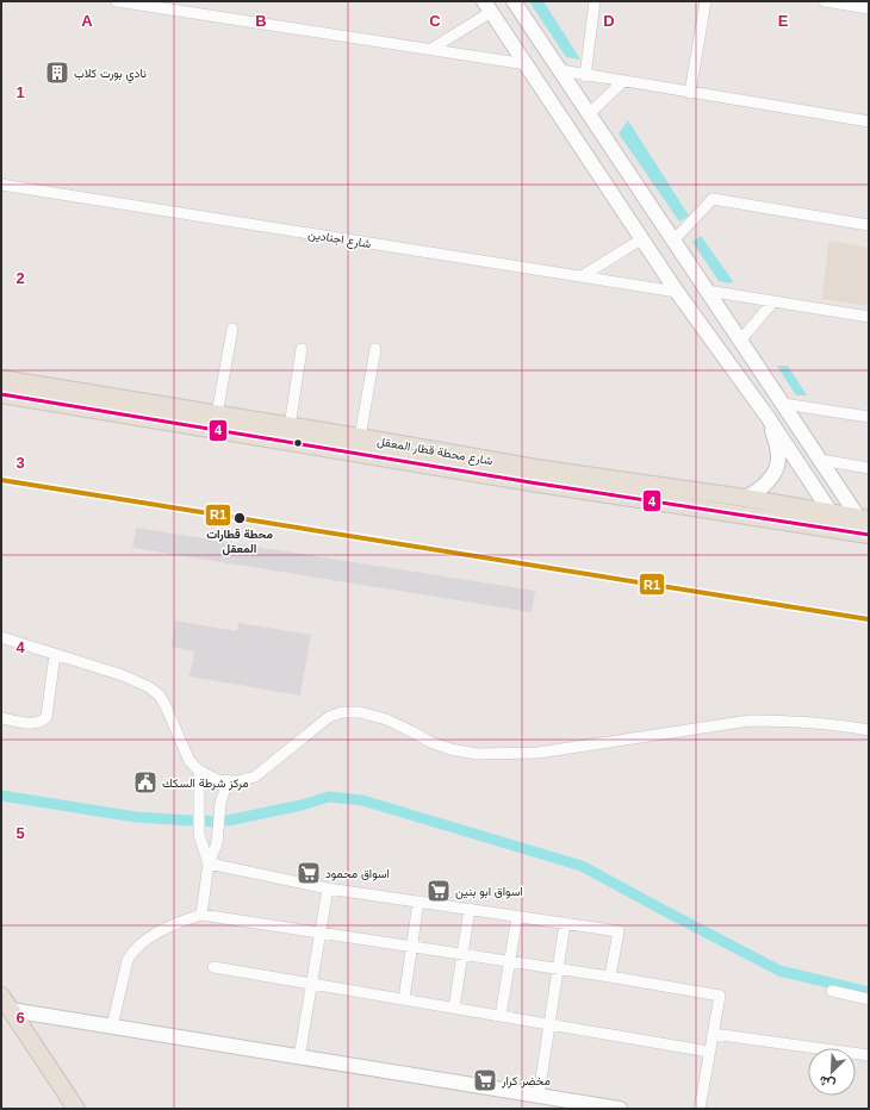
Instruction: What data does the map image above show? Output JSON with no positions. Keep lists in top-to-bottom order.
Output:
{
  "streets": {
    "main road": ["شارع محطة قطار المعقل"],
    "street": ["شارع اجنادين"]
  },
  "places": {
    "building": ["نادي بورت كلاب"],
    "other": ["محطة قطارات المعقل"],
    "public building": ["مركز شرطة السكك"],
    "supermarket": ["اسواق محمود", "اسواق ابو بنين", "مخضر كرار"]
  },
  "lines": ["transit line 4", "transit line R1"],
  "north": "bottom left",
  "grid": {
    "columns": [
      "A",
      "B",
      "C",
      "D",
      "E"
    ],
    "rows": [
      "1",
      "2",
      "3",
      "4",
      "5",
      "6"
    ]
  }
}
